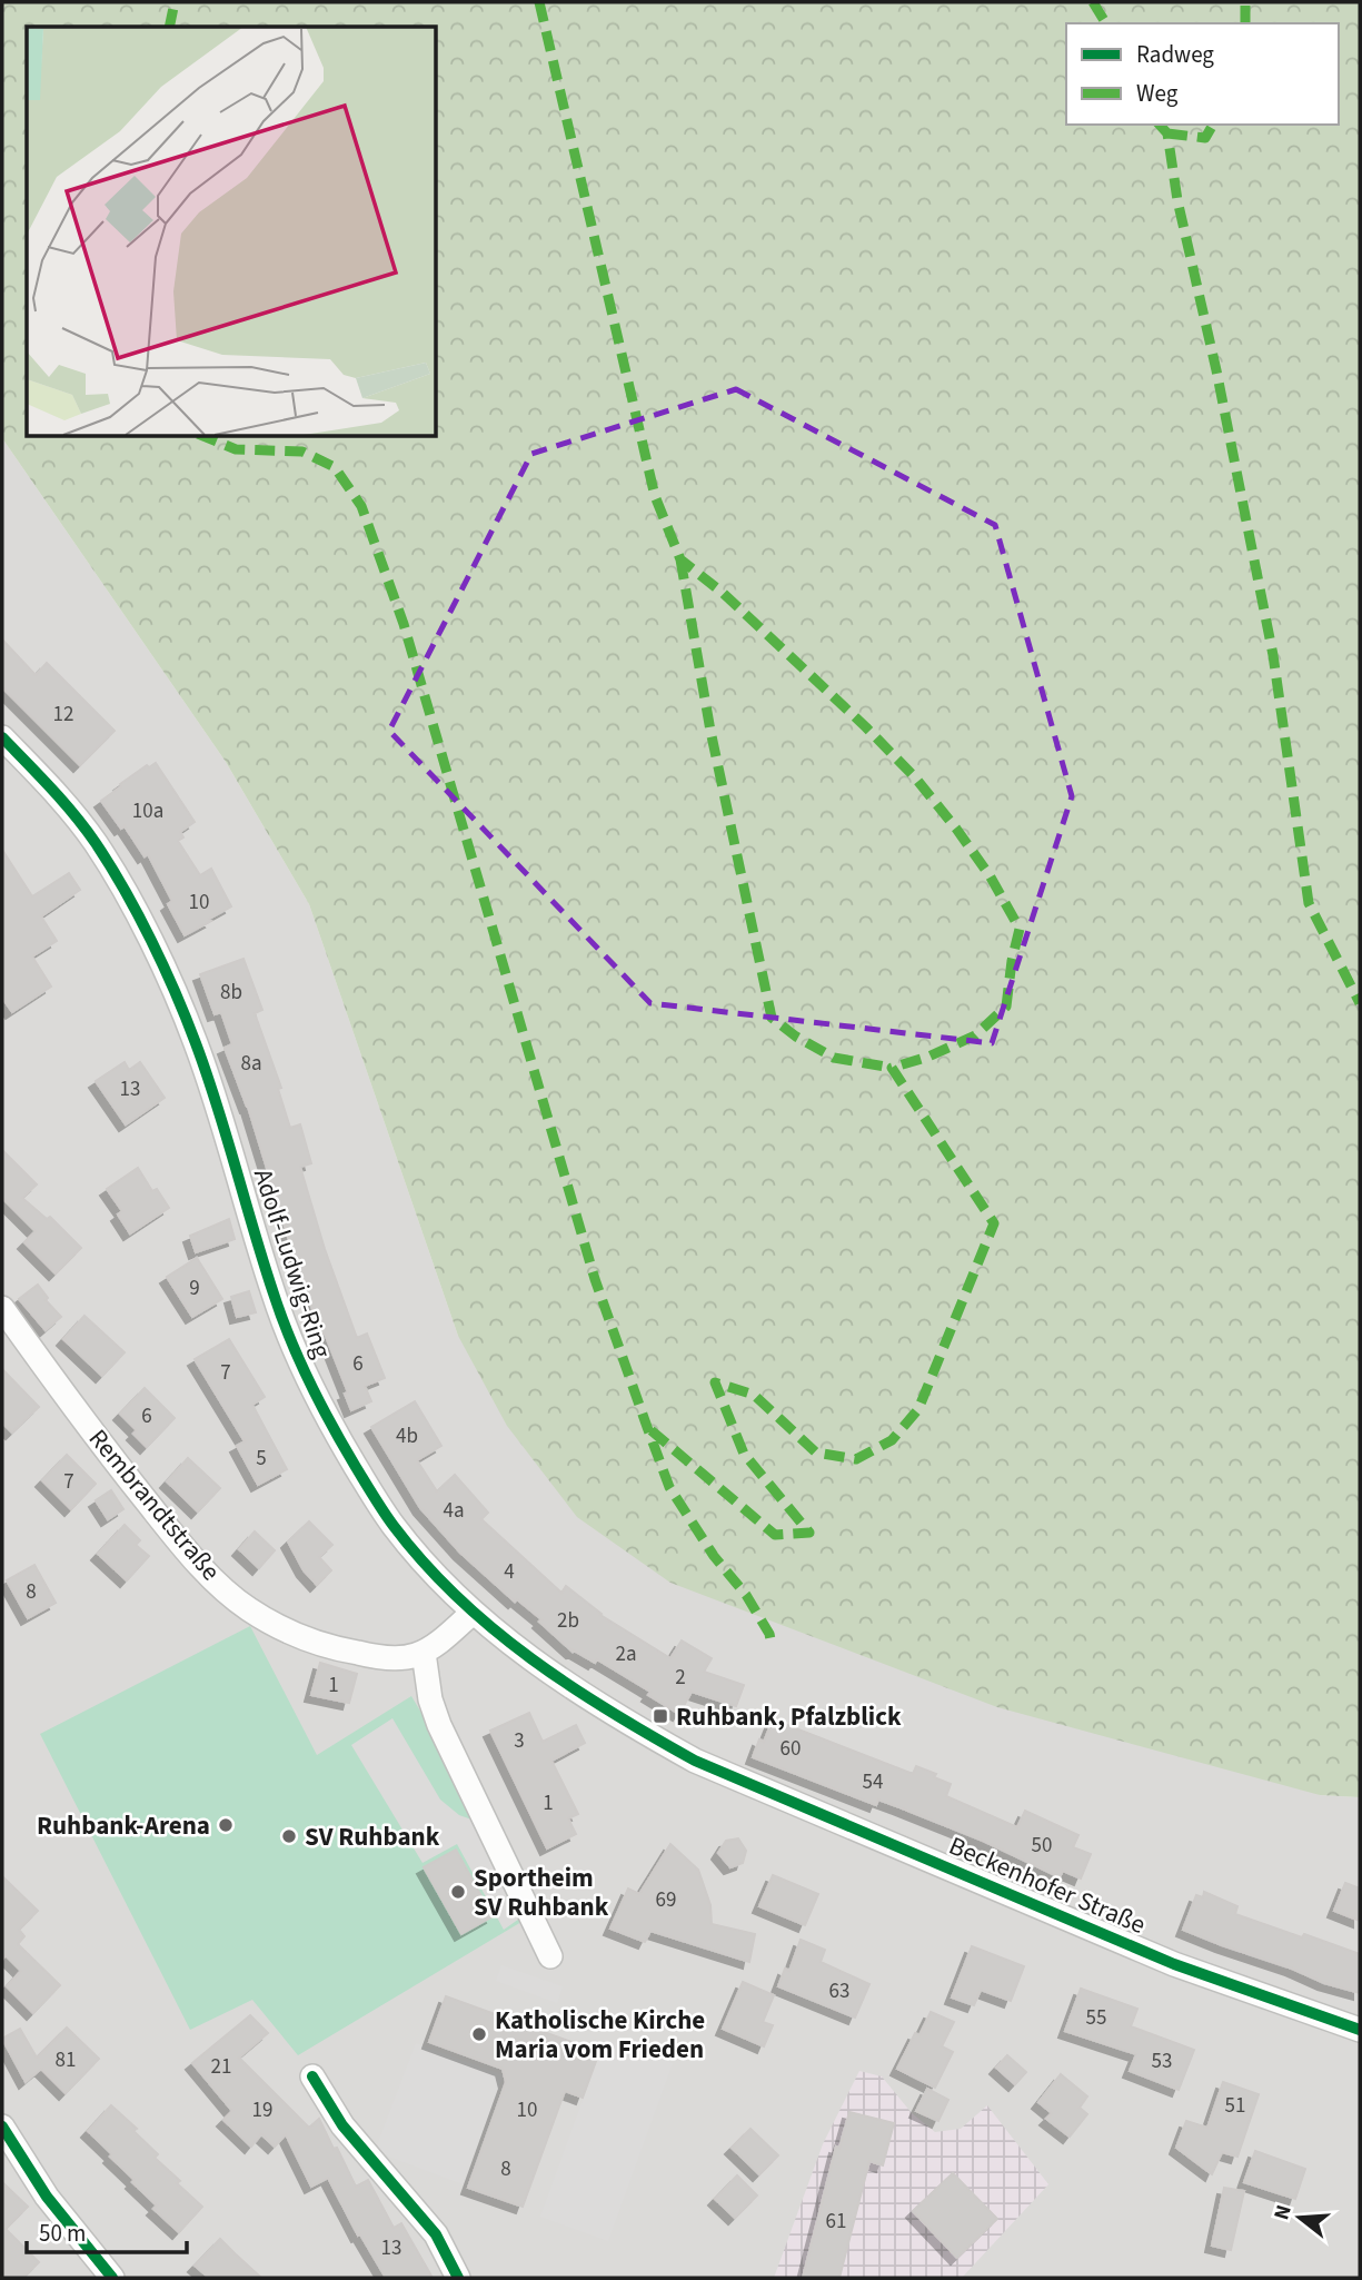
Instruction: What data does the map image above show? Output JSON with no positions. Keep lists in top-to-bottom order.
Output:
{
  "streets": {
    "street": ["Adolf-Ludwig-Ring", "Rembrandtstraße", "Beckenhofer Straße"]
  },
  "crossings": [
    ["Adolf-Ludwig-Ring", "Beckenhofer Straße"]
  ],
  "places": {
    "transit": ["Ruhbank, Pfalzblick"],
    "other": [
      "Ruhbank-Arena",
      "SV Ruhbank",
      "Sportheim SV Ruhbank",
      "Katholische Kirche Maria vom Frieden"
    ]
  },
  "house_numbers": [
    "12",
    "10a",
    "10",
    "8b",
    "8a",
    "13",
    "9",
    "6",
    "7",
    "6",
    "4b",
    "5",
    "7",
    "4a",
    "4",
    "8",
    "2b",
    "2a",
    "2",
    "1",
    "3",
    "60",
    "54",
    "1",
    "50",
    "69",
    "63",
    "55",
    "81",
    "53",
    "21",
    "51",
    "19",
    "10",
    "8",
    "61",
    "13"
  ],
  "legend": ["Radweg", "Weg"],
  "scale_bar": "50 m",
  "north": "left"
}
